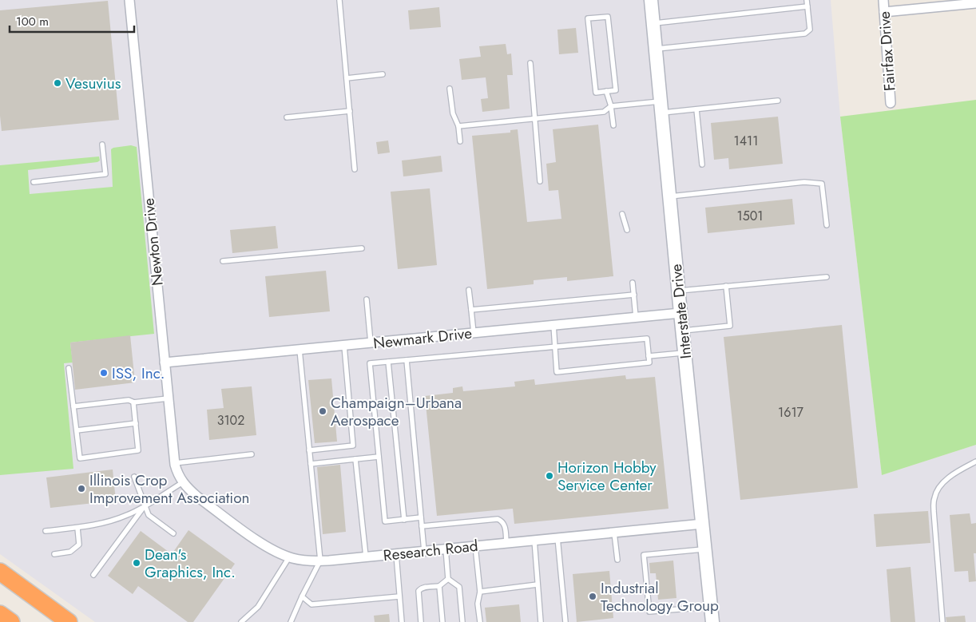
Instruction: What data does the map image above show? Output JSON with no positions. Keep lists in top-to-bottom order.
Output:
{
  "streets": {
    "main road": ["Interstate Drive"],
    "street": [
      "Fairfax Drive",
      "Newton Drive",
      "Newmark Drive",
      "Research Road"
    ]
  },
  "crossings": [
    ["Newton Drive", "Newmark Drive"],
    ["Newton Drive", "Research Road"],
    ["Interstate Drive", "Newmark Drive"],
    ["Interstate Drive", "Research Road"]
  ],
  "places": [
    "Vesuvius",
    "ISS, Inc.",
    "Champaign–Urbana Aerospace",
    "Horizon Hobby Service Center",
    "Illinois Crop Improvement Association",
    "Dean's Graphics, Inc.",
    "Industrial Technology Group"
  ],
  "house_numbers": [
    "1411",
    "1501",
    "1617",
    "3102"
  ],
  "scale_bar": "100 m"
}
